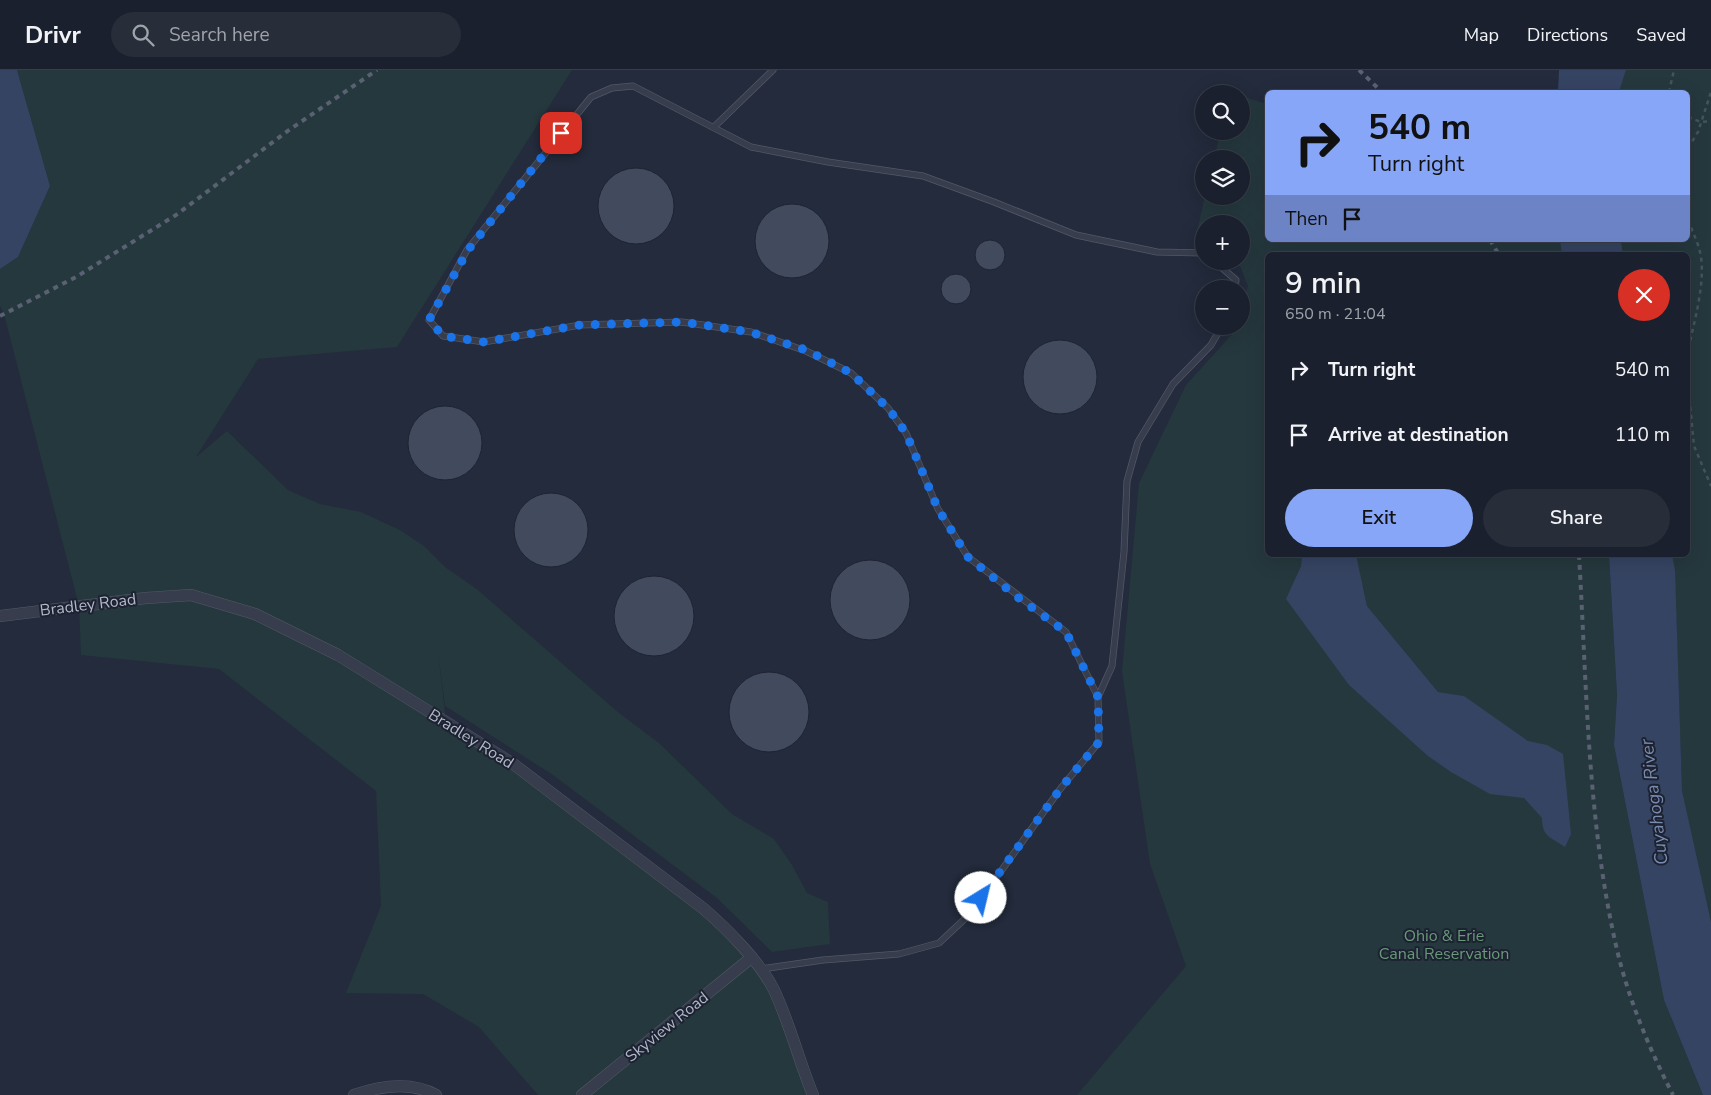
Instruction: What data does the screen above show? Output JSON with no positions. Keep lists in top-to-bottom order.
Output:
{
  "streets": {
    "street": ["Bradley Road", "Skyview Road"]
  },
  "crossings": [
    ["Bradley Road", "Skyview Road"]
  ],
  "water": ["Cuyahoga River"],
  "parks": ["Ohio & Erie Canal Reservation"],
  "page": {
    "header": "Drivr",
    "search": "Search here",
    "nav": ["Map", "Directions", "Saved"],
    "map_buttons": ["+", "−"],
    "turn": ["540 m", "Turn right"],
    "then": "Then",
    "heading": ["9 min", "650 m · 21:04"],
    "list": [
      {
        "name": "Turn right",
        "value": "540 m"
      },
      {
        "name": "Arrive at destination",
        "value": "110 m"
      }
    ],
    "buttons": ["Exit", "Share"]
  }
}
